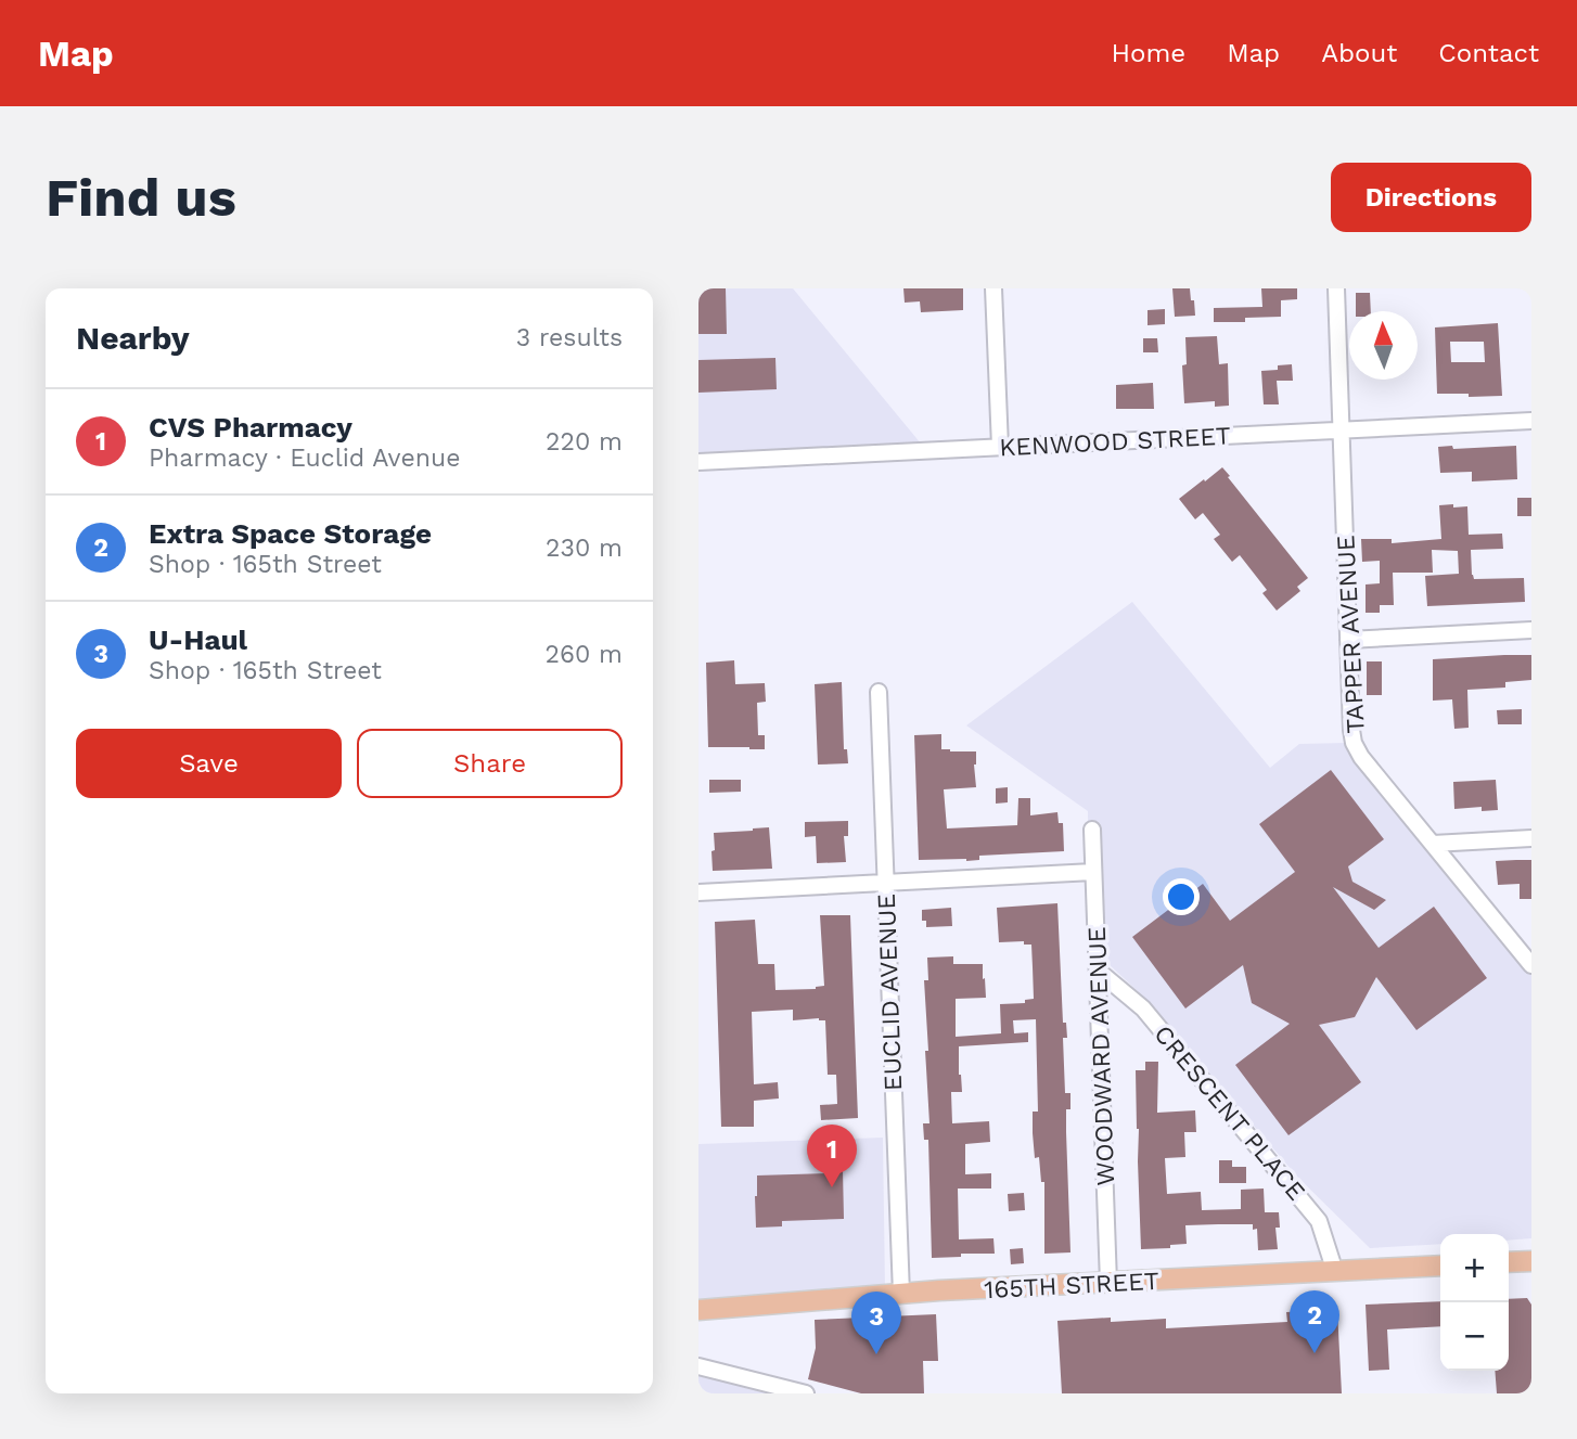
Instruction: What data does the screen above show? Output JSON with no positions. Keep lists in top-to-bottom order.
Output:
{
  "streets": {
    "main road": ["165TH STREET"],
    "street": [
      "KENWOOD STREET",
      "TAPPER AVENUE",
      "EUCLID AVENUE",
      "WOODWARD AVENUE",
      "CRESCENT PLACE"
    ]
  },
  "crossings": [
    ["KENWOOD STREET", "TAPPER AVENUE"],
    ["EUCLID AVENUE", "165TH STREET"],
    ["WOODWARD AVENUE", "CRESCENT PLACE"],
    ["WOODWARD AVENUE", "165TH STREET"],
    ["CRESCENT PLACE", "165TH STREET"]
  ],
  "north": "top",
  "page": {
    "header": "Map",
    "nav": [
      "Home",
      "Map",
      "About",
      "Contact"
    ],
    "buttons": [
      "Directions",
      ["Save", "Share"]
    ],
    "title": "Find us",
    "heading": ["Nearby", "3 results"],
    "list": [
      {
        "mark": "1",
        "name": "CVS Pharmacy",
        "note": "Pharmacy · Euclid Avenue",
        "value": "220 m"
      },
      {
        "mark": "2",
        "name": "Extra Space Storage",
        "note": "Shop · 165th Street",
        "value": "230 m"
      },
      {
        "mark": "3",
        "name": "U-Haul",
        "note": "Shop · 165th Street",
        "value": "260 m"
      }
    ],
    "pins": ["1", "2", "3"],
    "map_buttons": ["+", "−"]
  }
}
